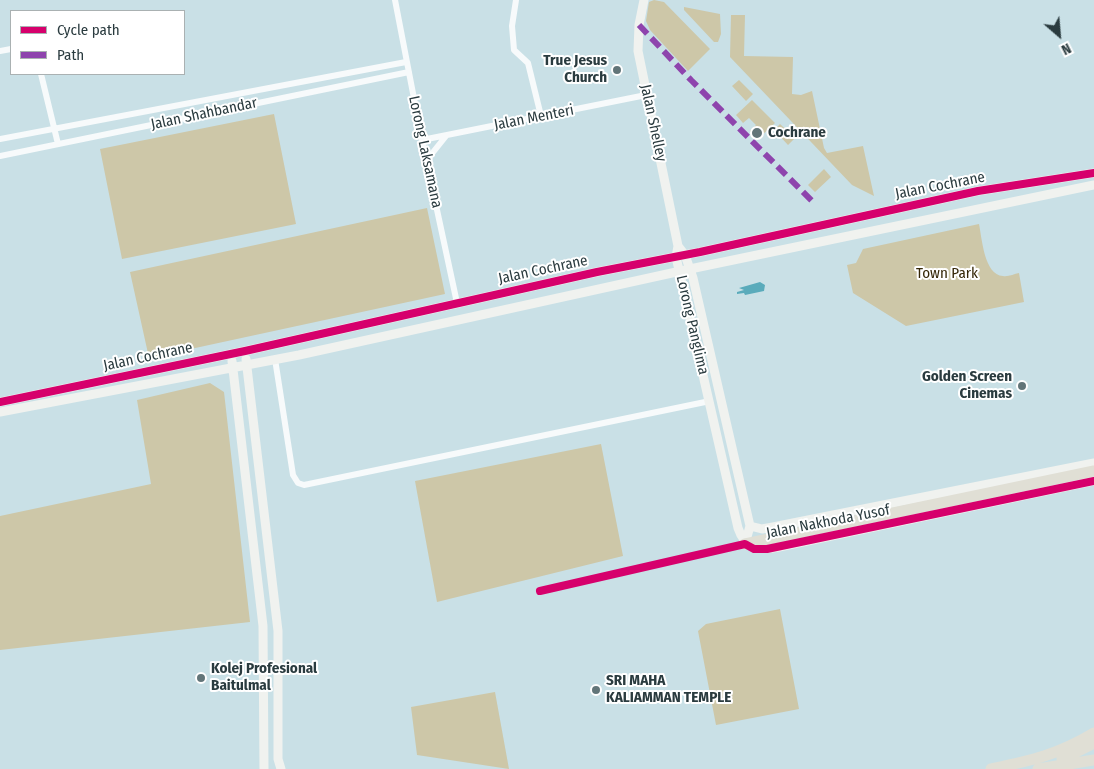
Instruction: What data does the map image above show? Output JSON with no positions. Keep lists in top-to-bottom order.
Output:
{
  "streets": {
    "street": [
      "Jalan Shahbandar",
      "Jalan Menteri",
      "Jalan Shelley",
      "Lorong Laksamana",
      "Jalan Cochrane",
      "Lorong Panglima",
      "Jalan Nakhoda Yusof"
    ]
  },
  "crossings": [
    ["Jalan Shahbandar", "Lorong Laksamana"],
    ["Jalan Menteri", "Jalan Shelley"],
    ["Jalan Menteri", "Lorong Laksamana"],
    ["Jalan Shelley", "Lorong Panglima"],
    ["Lorong Laksamana", "Jalan Cochrane"],
    ["Jalan Cochrane", "Lorong Panglima"],
    ["Lorong Panglima", "Jalan Nakhoda Yusof"]
  ],
  "parks": ["Town Park"],
  "places": [
    "True Jesus Church",
    "Cochrane",
    "Golden Screen Cinemas",
    "Kolej Profesional Baitulmal",
    "SRI MAHA KALIAMMAN TEMPLE"
  ],
  "legend": ["Cycle path", "Path"],
  "north": "bottom right"
}
